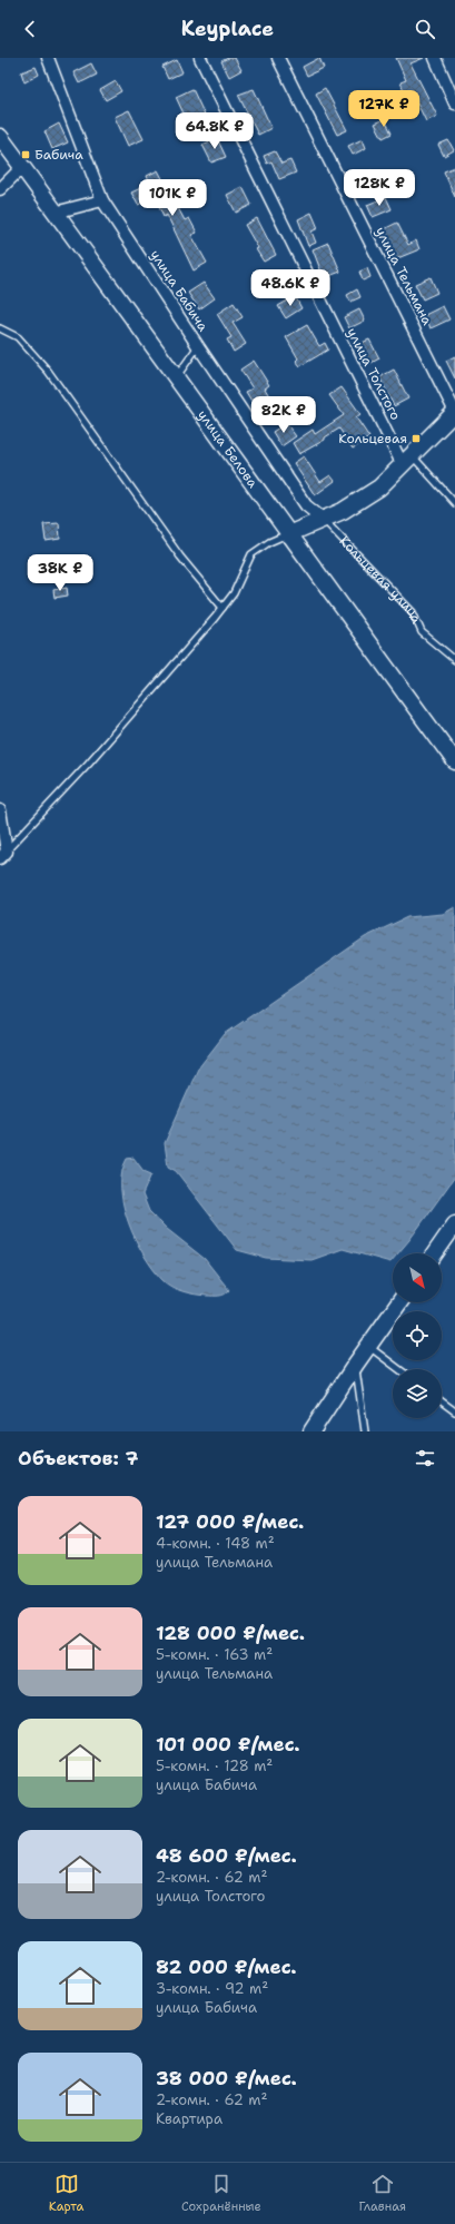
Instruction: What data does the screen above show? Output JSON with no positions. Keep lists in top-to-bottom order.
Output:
{
  "streets": {
    "main road": ["улица Белова"],
    "street": ["улица Тельмана", "улица Бабича", "улица Толстого"],
    "lane": ["Кольцевая улица"]
  },
  "crossings": [
    ["улица Бабича", "Кольцевая улица"]
  ],
  "places": {
    "transit": ["Бабича", "Кольцевая"]
  },
  "north": "bottom right",
  "page": {
    "header": "Keyplace",
    "price": [
      "127K ₽",
      "64.8K ₽",
      "128K ₽",
      "101K ₽",
      "48.6K ₽",
      "82K ₽",
      "38K ₽"
    ],
    "heading": "Объектов: 7",
    "list": [
      {
        "name": "127 000 ₽/мес.",
        "note": "4-комн. · 148 m² · улица Тельмана"
      },
      {
        "name": "128 000 ₽/мес.",
        "note": "5-комн. · 163 m² · улица Тельмана"
      },
      {
        "name": "101 000 ₽/мес.",
        "note": "5-комн. · 128 m² · улица Бабича"
      },
      {
        "name": "48 600 ₽/мес.",
        "note": "2-комн. · 62 m² · улица Толстого"
      },
      {
        "name": "82 000 ₽/мес.",
        "note": "3-комн. · 92 m² · улица Бабича"
      },
      {
        "name": "38 000 ₽/мес.",
        "note": "2-комн. · 62 m² · Квартира"
      }
    ],
    "tabs": ["Карта", "Сохранённые", "Главная"]
  }
}
